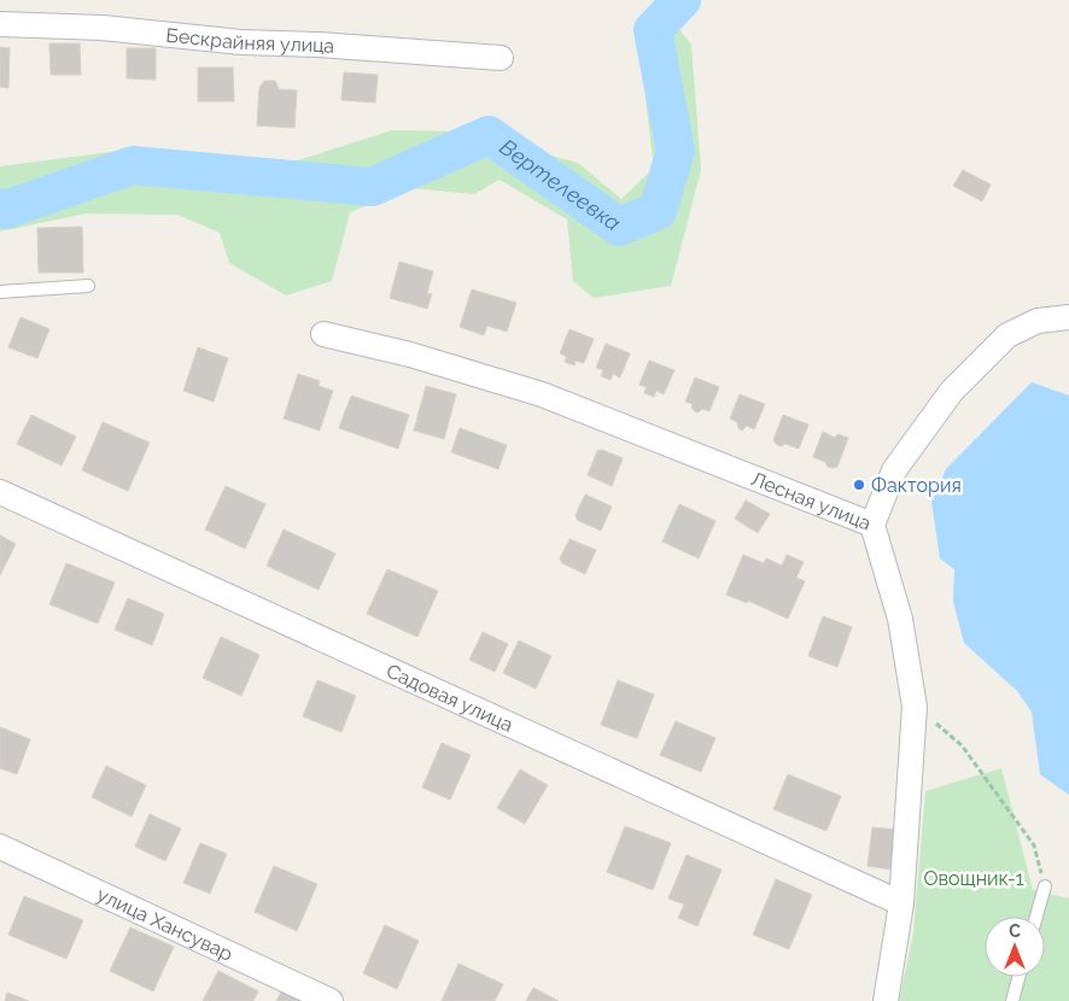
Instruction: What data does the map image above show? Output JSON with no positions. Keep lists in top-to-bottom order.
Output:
{
  "streets": {
    "street": [
      "Бескрайняя улица",
      "Лесная улица",
      "Садовая улица",
      "улица Хансувар"
    ]
  },
  "crossings": [
    ["Лесная улица", "Садовая улица"]
  ],
  "water": ["Вертелеевка"],
  "parks": ["Овощник-1"],
  "places": ["Фактория"],
  "north": "top"
}
